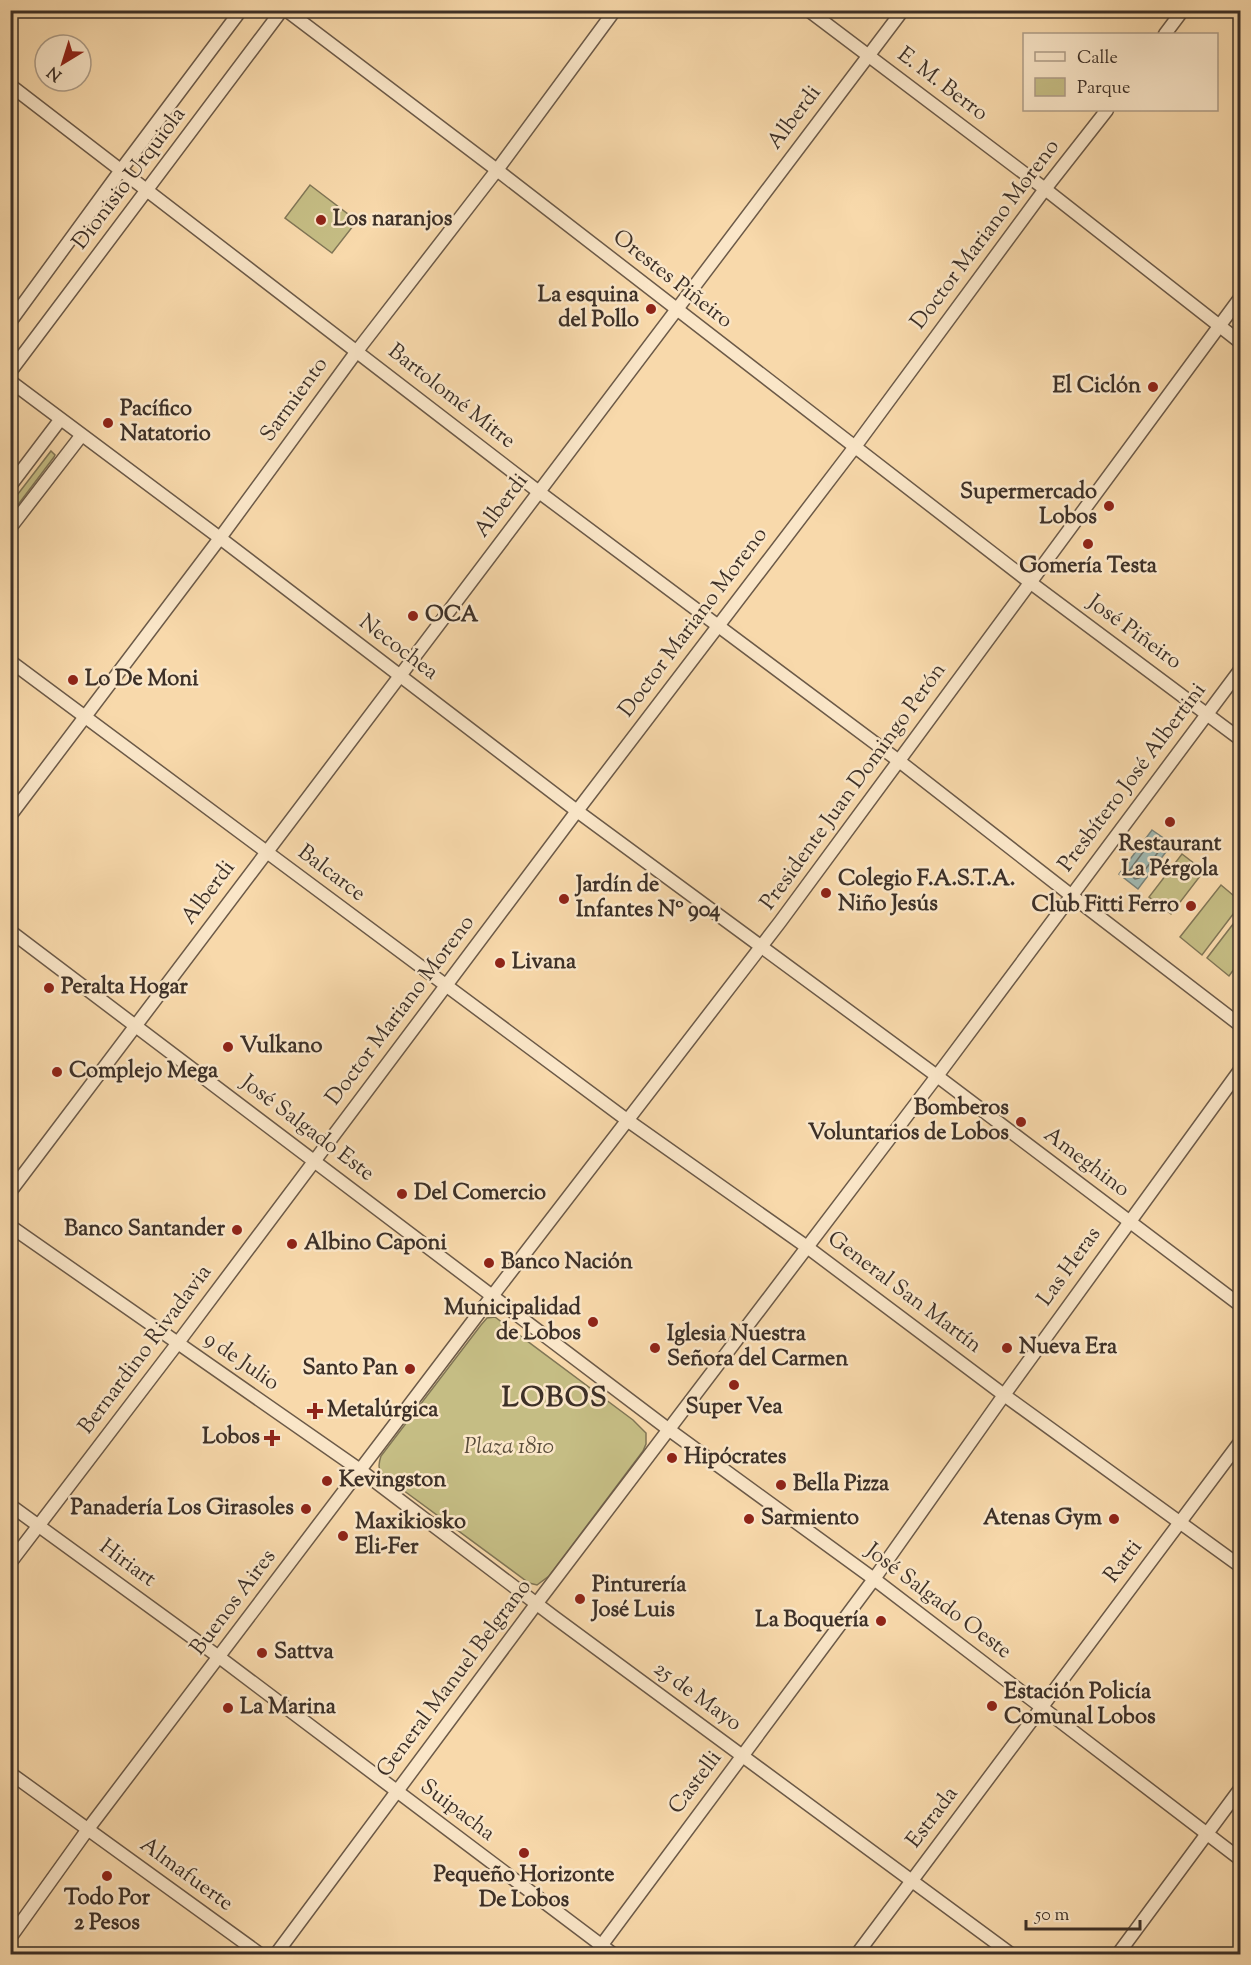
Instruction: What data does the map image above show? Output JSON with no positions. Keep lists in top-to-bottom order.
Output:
{
  "streets": {
    "street": [
      "E. M. Berro",
      "Alberdi",
      "Dionisio Urquiola",
      "Doctor Mariano Moreno",
      "Orestes Piñeiro",
      "Bartolomé Mitre",
      "Sarmiento",
      "José Piñeiro",
      "Necochea",
      "Presbítero José Albertini",
      "Presidente Juan Domingo Perón",
      "Balcarce",
      "José Salgado Este",
      "Ameghino",
      "Las Heras",
      "General San Martín",
      "Bernardino Rivadavia",
      "9 de Julio",
      "Ratti",
      "Hiriart",
      "José Salgado Oeste",
      "Buenos Aires",
      "General Manuel Belgrano",
      "25 de Mayo",
      "Castelli",
      "Suipacha",
      "Estrada",
      "Almafuerte"
    ]
  },
  "crossings": [
    ["E. M. Berro", "Alberdi"],
    ["E. M. Berro", "Doctor Mariano Moreno"],
    ["E. M. Berro", "Presidente Juan Domingo Perón"],
    ["Alberdi", "Orestes Piñeiro"],
    ["Alberdi", "Bartolomé Mitre"],
    ["Alberdi", "Necochea"],
    ["Alberdi", "Balcarce"],
    ["Alberdi", "José Salgado Este"],
    ["Dionisio Urquiola", "Orestes Piñeiro"],
    ["Dionisio Urquiola", "Bartolomé Mitre"],
    ["Doctor Mariano Moreno", "Orestes Piñeiro"],
    ["Doctor Mariano Moreno", "Bartolomé Mitre"],
    ["Doctor Mariano Moreno", "Necochea"],
    ["Doctor Mariano Moreno", "Balcarce"],
    ["Doctor Mariano Moreno", "José Salgado Este"],
    ["Doctor Mariano Moreno", "Bernardino Rivadavia"],
    ["Orestes Piñeiro", "Sarmiento"],
    ["Orestes Piñeiro", "José Piñeiro"],
    ["Orestes Piñeiro", "Presidente Juan Domingo Perón"],
    ["Bartolomé Mitre", "Sarmiento"],
    ["Bartolomé Mitre", "Presbítero José Albertini"],
    ["Bartolomé Mitre", "Presidente Juan Domingo Perón"],
    ["Sarmiento", "Necochea"],
    ["Sarmiento", "Balcarce"],
    ["José Piñeiro", "Presbítero José Albertini"],
    ["José Piñeiro", "Presidente Juan Domingo Perón"],
    ["Necochea", "Presidente Juan Domingo Perón"],
    ["Necochea", "Ameghino"],
    ["Presbítero José Albertini", "Ameghino"],
    ["Presbítero José Albertini", "General San Martín"],
    ["Presbítero José Albertini", "José Salgado Oeste"],
    ["Presbítero José Albertini", "General Manuel Belgrano"],
    ["Presidente Juan Domingo Perón", "Balcarce"],
    ["Presidente Juan Domingo Perón", "José Salgado Este"],
    ["Presidente Juan Domingo Perón", "Ameghino"],
    ["Presidente Juan Domingo Perón", "General San Martín"],
    ["Presidente Juan Domingo Perón", "José Salgado Oeste"],
    ["Presidente Juan Domingo Perón", "Buenos Aires"],
    ["Balcarce", "General San Martín"],
    ["José Salgado Este", "Bernardino Rivadavia"],
    ["José Salgado Este", "José Salgado Oeste"],
    ["José Salgado Este", "Buenos Aires"],
    ["Ameghino", "Las Heras"],
    ["Las Heras", "General San Martín"],
    ["Las Heras", "José Salgado Oeste"],
    ["Las Heras", "Castelli"],
    ["General San Martín", "Ratti"],
    ["Bernardino Rivadavia", "9 de Julio"],
    ["Bernardino Rivadavia", "Hiriart"],
    ["9 de Julio", "Buenos Aires"],
    ["9 de Julio", "25 de Mayo"],
    ["Ratti", "José Salgado Oeste"],
    ["Ratti", "Estrada"],
    ["Hiriart", "Buenos Aires"],
    ["Hiriart", "Suipacha"],
    ["José Salgado Oeste", "Buenos Aires"],
    ["José Salgado Oeste", "General Manuel Belgrano"],
    ["José Salgado Oeste", "Castelli"],
    ["José Salgado Oeste", "Estrada"],
    ["Buenos Aires", "25 de Mayo"],
    ["Buenos Aires", "Suipacha"],
    ["Buenos Aires", "Almafuerte"],
    ["General Manuel Belgrano", "25 de Mayo"],
    ["General Manuel Belgrano", "Suipacha"],
    ["25 de Mayo", "Castelli"],
    ["25 de Mayo", "Estrada"],
    ["Castelli", "Suipacha"]
  ],
  "districts": ["LOBOS"],
  "parks": ["Plaza 1810"],
  "places": {
    "other": [
      "Los naranjos",
      "La esquina del Pollo",
      "El Ciclón",
      "Pacífico Natatorio",
      "Supermercado Lobos",
      "Gomería Testa",
      "OCA",
      "Lo De Moni",
      "Restaurant La Pérgola",
      "Colegio F.A.S.T.A. Niño Jesús",
      "Jardín de Infantes Nº 904",
      "Club Fitti Ferro",
      "Livana",
      "Peralta Hogar",
      "Vulkano",
      "Complejo Mega",
      "Bomberos Voluntarios de Lobos",
      "Del Comercio",
      "Banco Santander",
      "Albino Caponi",
      "Banco Nación",
      "Municipalidad de Lobos",
      "Iglesia Nuestra Señora del Carmen",
      "Nueva Era",
      "Santo Pan",
      "Super Vea",
      "Hipócrates",
      "Kevingston",
      "Bella Pizza",
      "Panadería Los Girasoles",
      "Sarmiento",
      "Atenas Gym",
      "Maxikiosko Eli-Fer",
      "Pinturería José Luis",
      "La Boquería",
      "Sattva",
      "Estación Policía Comunal Lobos",
      "La Marina",
      "Pequeño Horizonte De Lobos",
      "Todo Por 2 Pesos"
    ],
    "health": ["Metalúrgica", "Lobos"]
  },
  "legend": ["Calle", "Parque"],
  "scale_bar": "50 m",
  "north": "bottom left"
}
